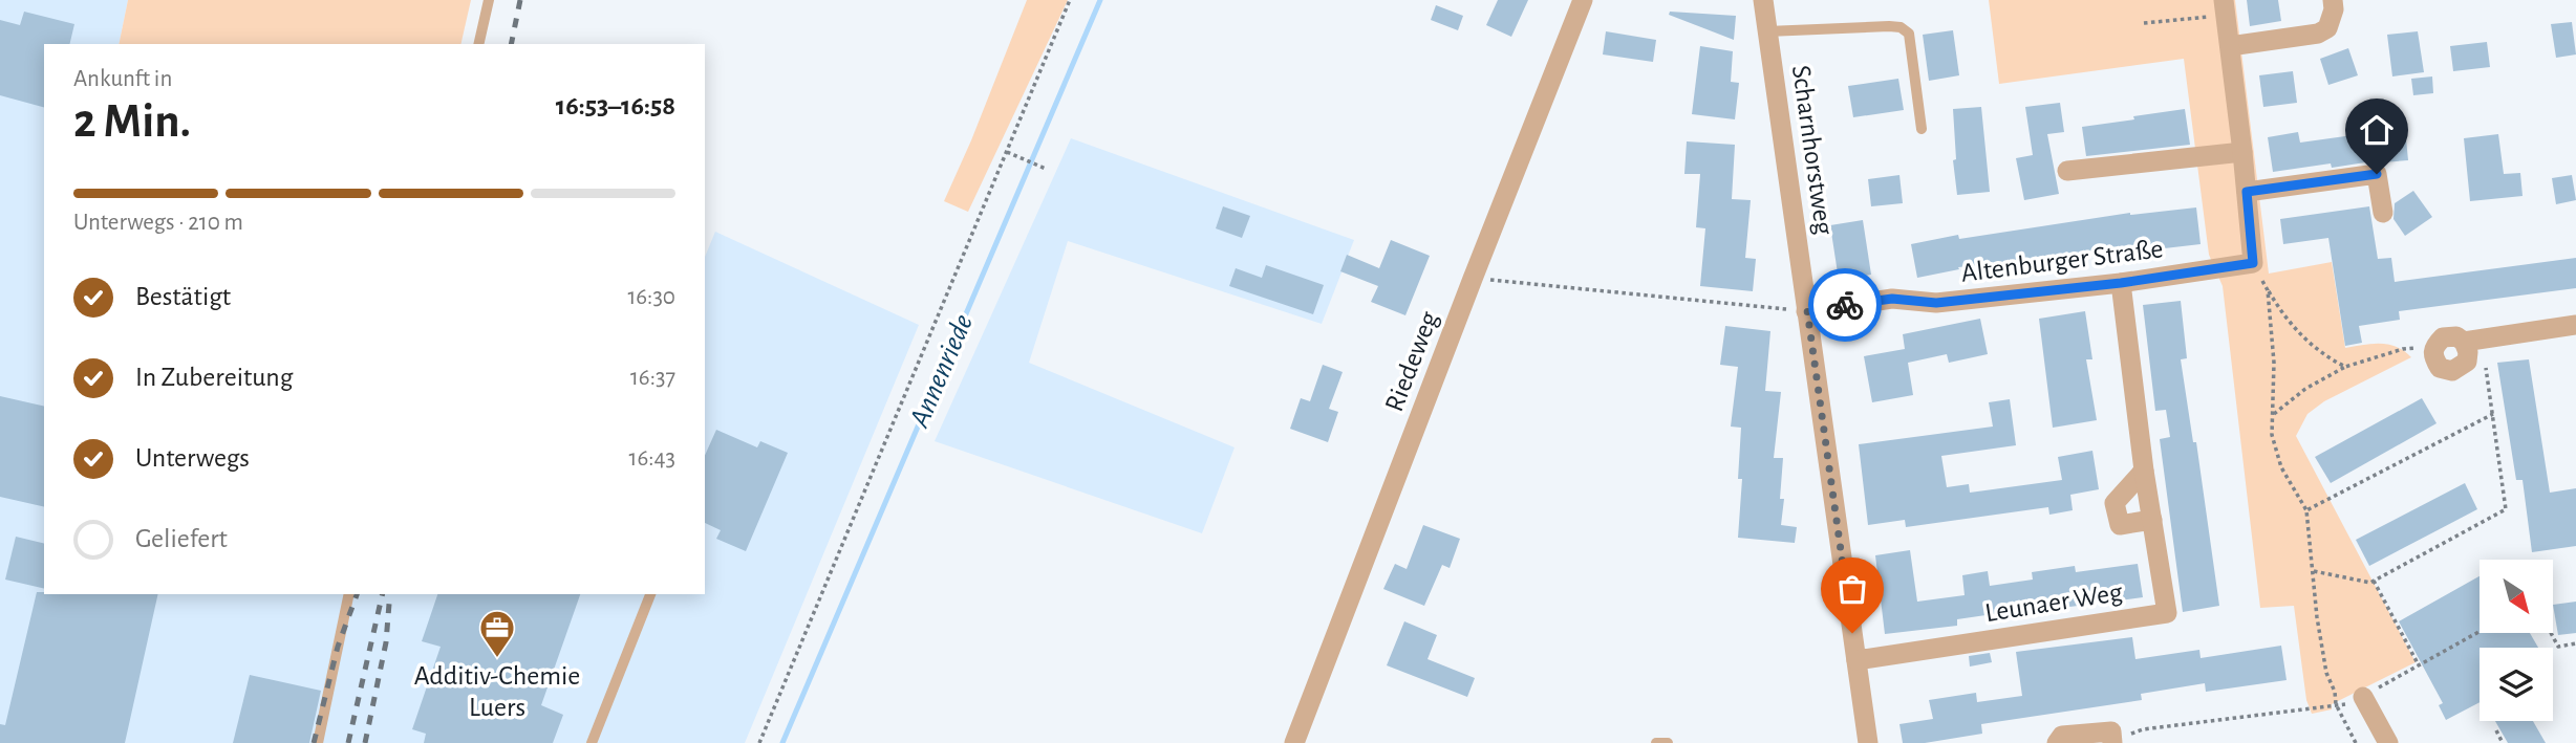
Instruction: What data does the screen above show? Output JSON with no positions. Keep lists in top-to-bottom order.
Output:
{
  "streets": {
    "street": [
      "Scharnhorstweg",
      "Altenburger Straße",
      "Riedeweg",
      "Leunaer Weg"
    ]
  },
  "crossings": [
    ["Scharnhorstweg", "Altenburger Straße"],
    ["Scharnhorstweg", "Leunaer Weg"],
    ["Altenburger Straße", "Leunaer Weg"]
  ],
  "water": ["Annenriede"],
  "places": {
    "office": ["Additiv-Chemie Luers"]
  },
  "north": "bottom right",
  "page": {
    "heading": ["2 Min.", "Ankunft in", "16:53–16:58"],
    "bar": "Unterwegs · 210 m",
    "list": [
      ["Bestätigt", "16:30"],
      ["In Zubereitung", "16:37"],
      ["Unterwegs", "16:43"],
      "Geliefert"
    ]
  }
}
